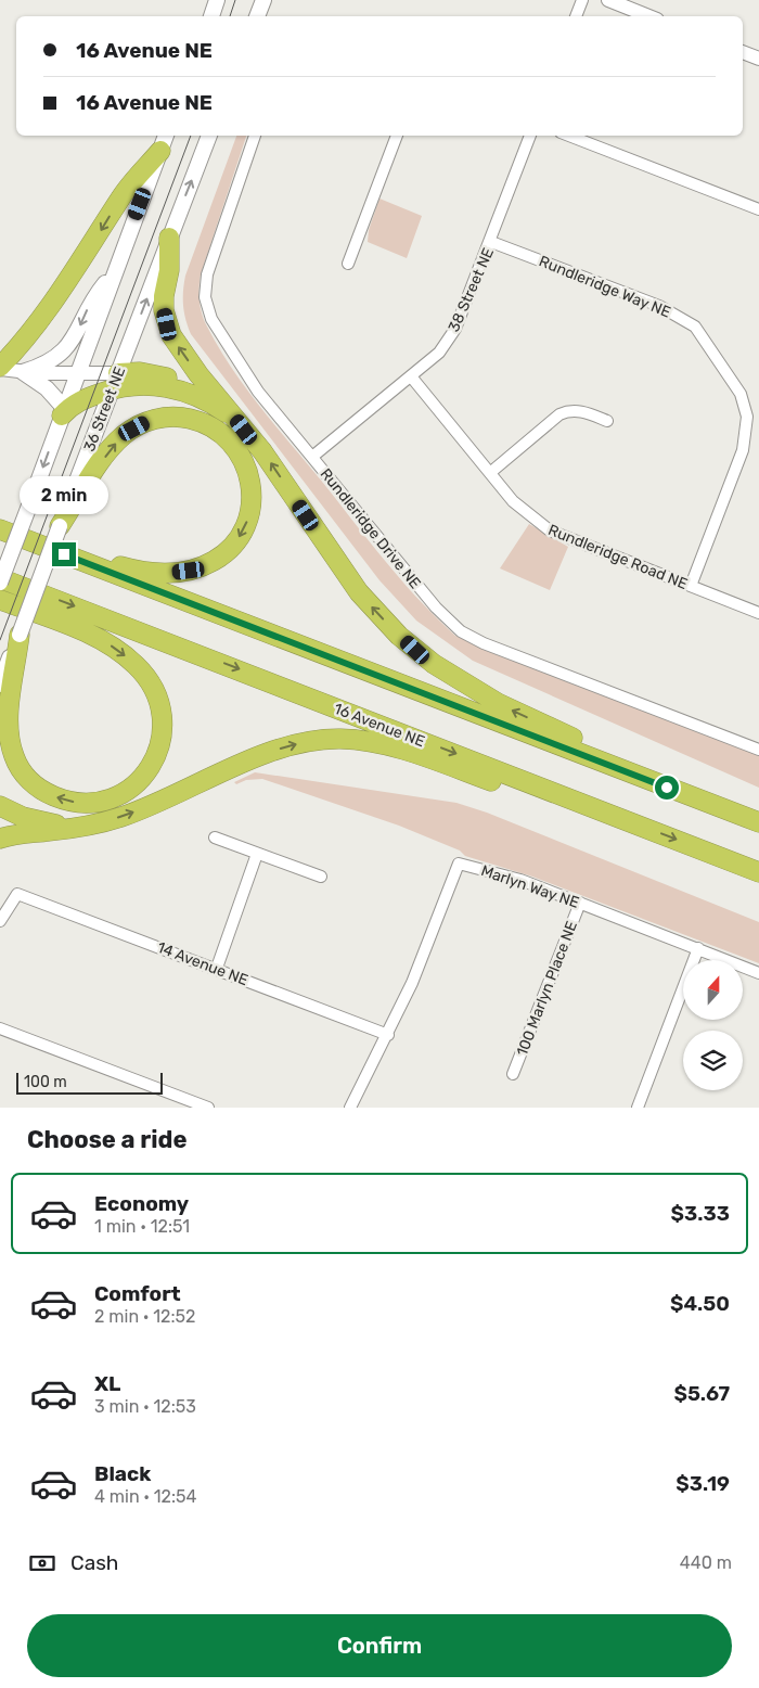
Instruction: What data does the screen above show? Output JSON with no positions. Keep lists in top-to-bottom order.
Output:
{
  "streets": {
    "highway": ["16 Avenue NE"],
    "main road": ["36 Street NE"],
    "street": [
      "Rundleridge Way NE",
      "38 Street NE",
      "Rundleridge Drive NE",
      "Rundleridge Road NE",
      "Marlyn Way NE",
      "14 Avenue NE",
      "100 Marlyn Place NE"
    ]
  },
  "crossings": [
    ["Rundleridge Way NE", "38 Street NE"],
    ["Rundleridge Way NE", "Rundleridge Road NE"],
    ["38 Street NE", "Rundleridge Drive NE"],
    ["38 Street NE", "Rundleridge Road NE"],
    ["Marlyn Way NE", "14 Avenue NE"],
    ["Marlyn Way NE", "100 Marlyn Place NE"]
  ],
  "scale_bar": "100 m",
  "north": "top",
  "page": {
    "banner": ["16 Avenue NE", "16 Avenue NE"],
    "bubble": "2 min",
    "scale": "100 m",
    "heading": "Choose a ride",
    "list": [
      {
        "name": "Economy",
        "note": "1 min · 12:51",
        "value": "$3.33"
      },
      {
        "name": "Comfort",
        "note": "2 min · 12:52",
        "value": "$4.50"
      },
      {
        "name": "XL",
        "note": "3 min · 12:53",
        "value": "$5.67"
      },
      {
        "name": "Black",
        "note": "4 min · 12:54",
        "value": "$3.19"
      }
    ],
    "pay": ["Cash", "440 m"],
    "buttons": "Confirm"
  }
}
